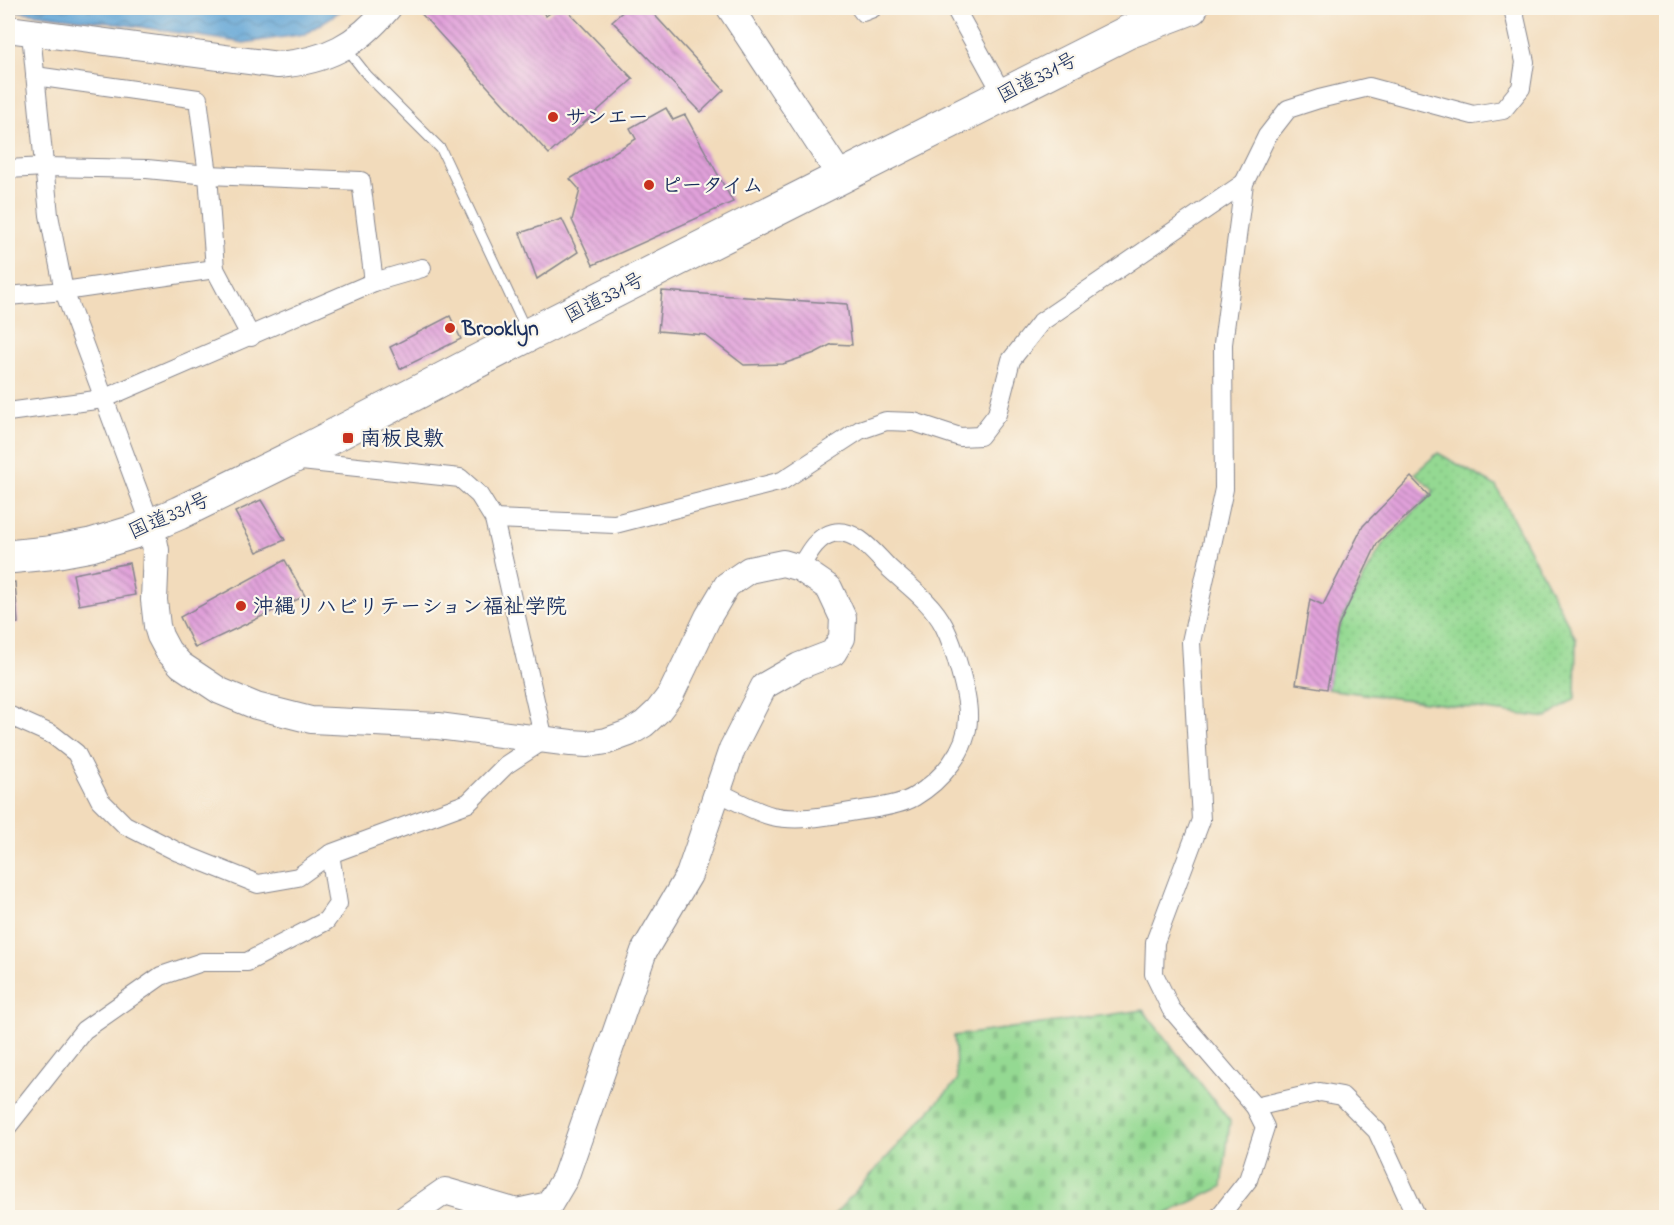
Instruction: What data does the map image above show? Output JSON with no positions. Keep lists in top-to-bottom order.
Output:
{
  "streets": {
    "highway": ["国道331号"]
  },
  "places": {
    "other": [
      "サンエー",
      "ピータイム",
      "Brooklyn",
      "沖縄リハビリテーション福祉学院"
    ],
    "transit": ["南板良敷"]
  }
}
